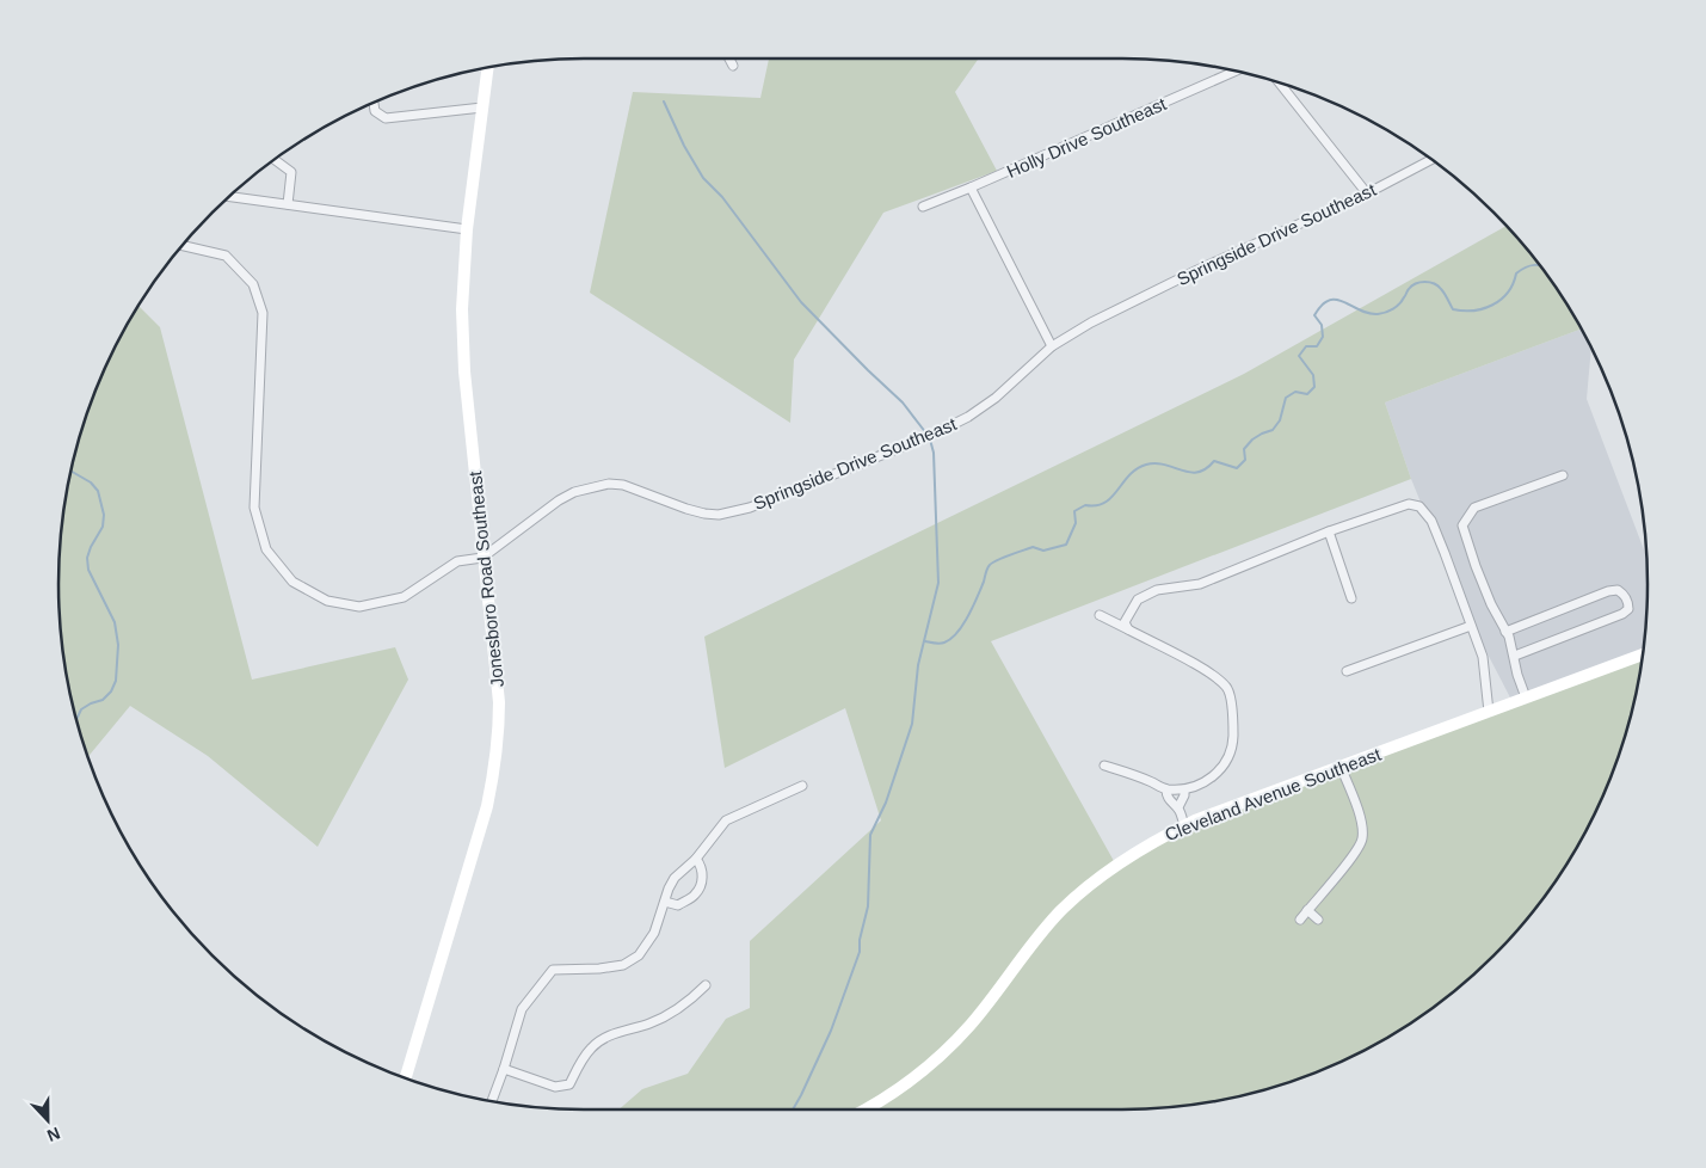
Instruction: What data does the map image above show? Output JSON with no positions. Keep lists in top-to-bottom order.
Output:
{
  "streets": {
    "main road": ["Jonesboro Road Southeast", "Cleveland Avenue Southeast"],
    "street": ["Holly Drive Southeast", "Springside Drive Southeast"]
  },
  "crossings": [
    ["Springside Drive Southeast", "Jonesboro Road Southeast"]
  ],
  "north": "bottom"
}
